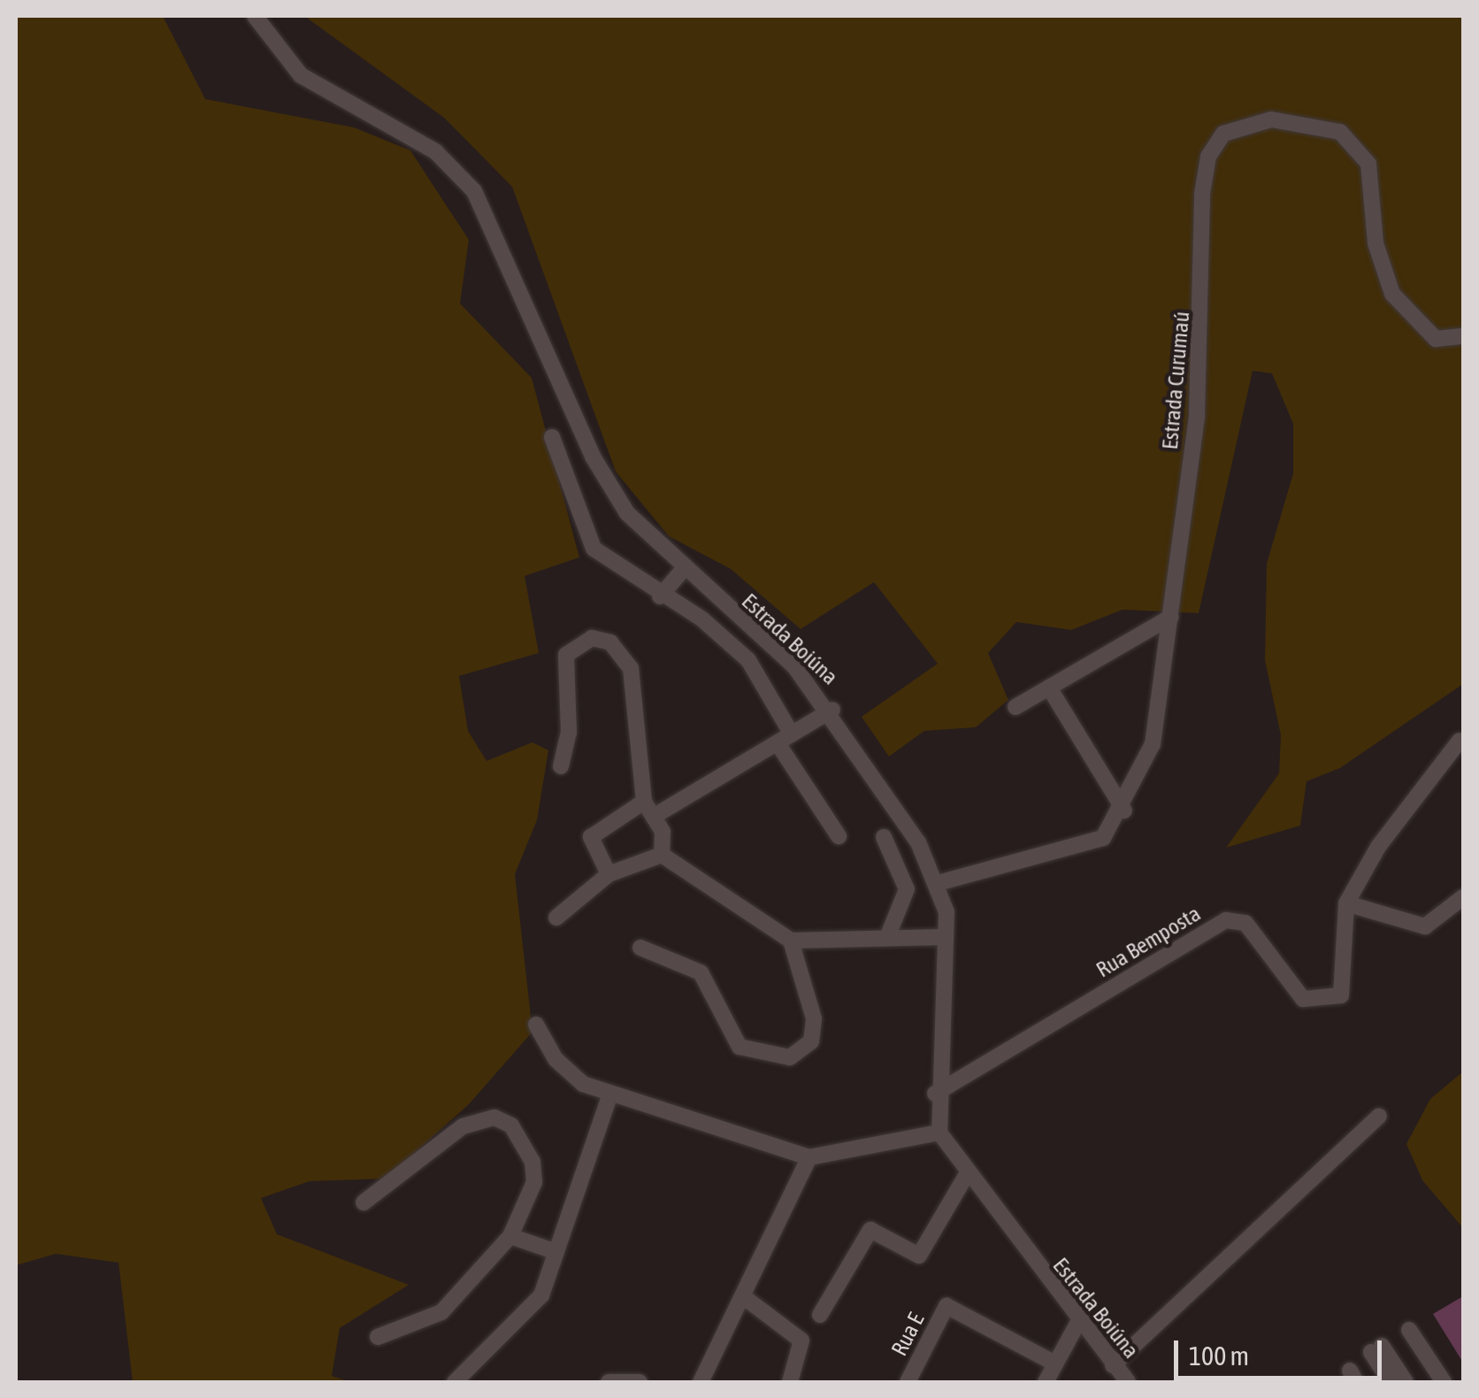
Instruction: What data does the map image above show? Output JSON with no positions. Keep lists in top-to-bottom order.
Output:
{
  "streets": {
    "street": [
      "Estrada Curumaú",
      "Estrada Boiúna",
      "Rua Bemposta",
      "Rua E"
    ]
  },
  "crossings": [
    ["Estrada Curumaú", "Estrada Boiúna"],
    ["Estrada Boiúna", "Rua Bemposta"]
  ],
  "scale_bar": "100 m"
}
